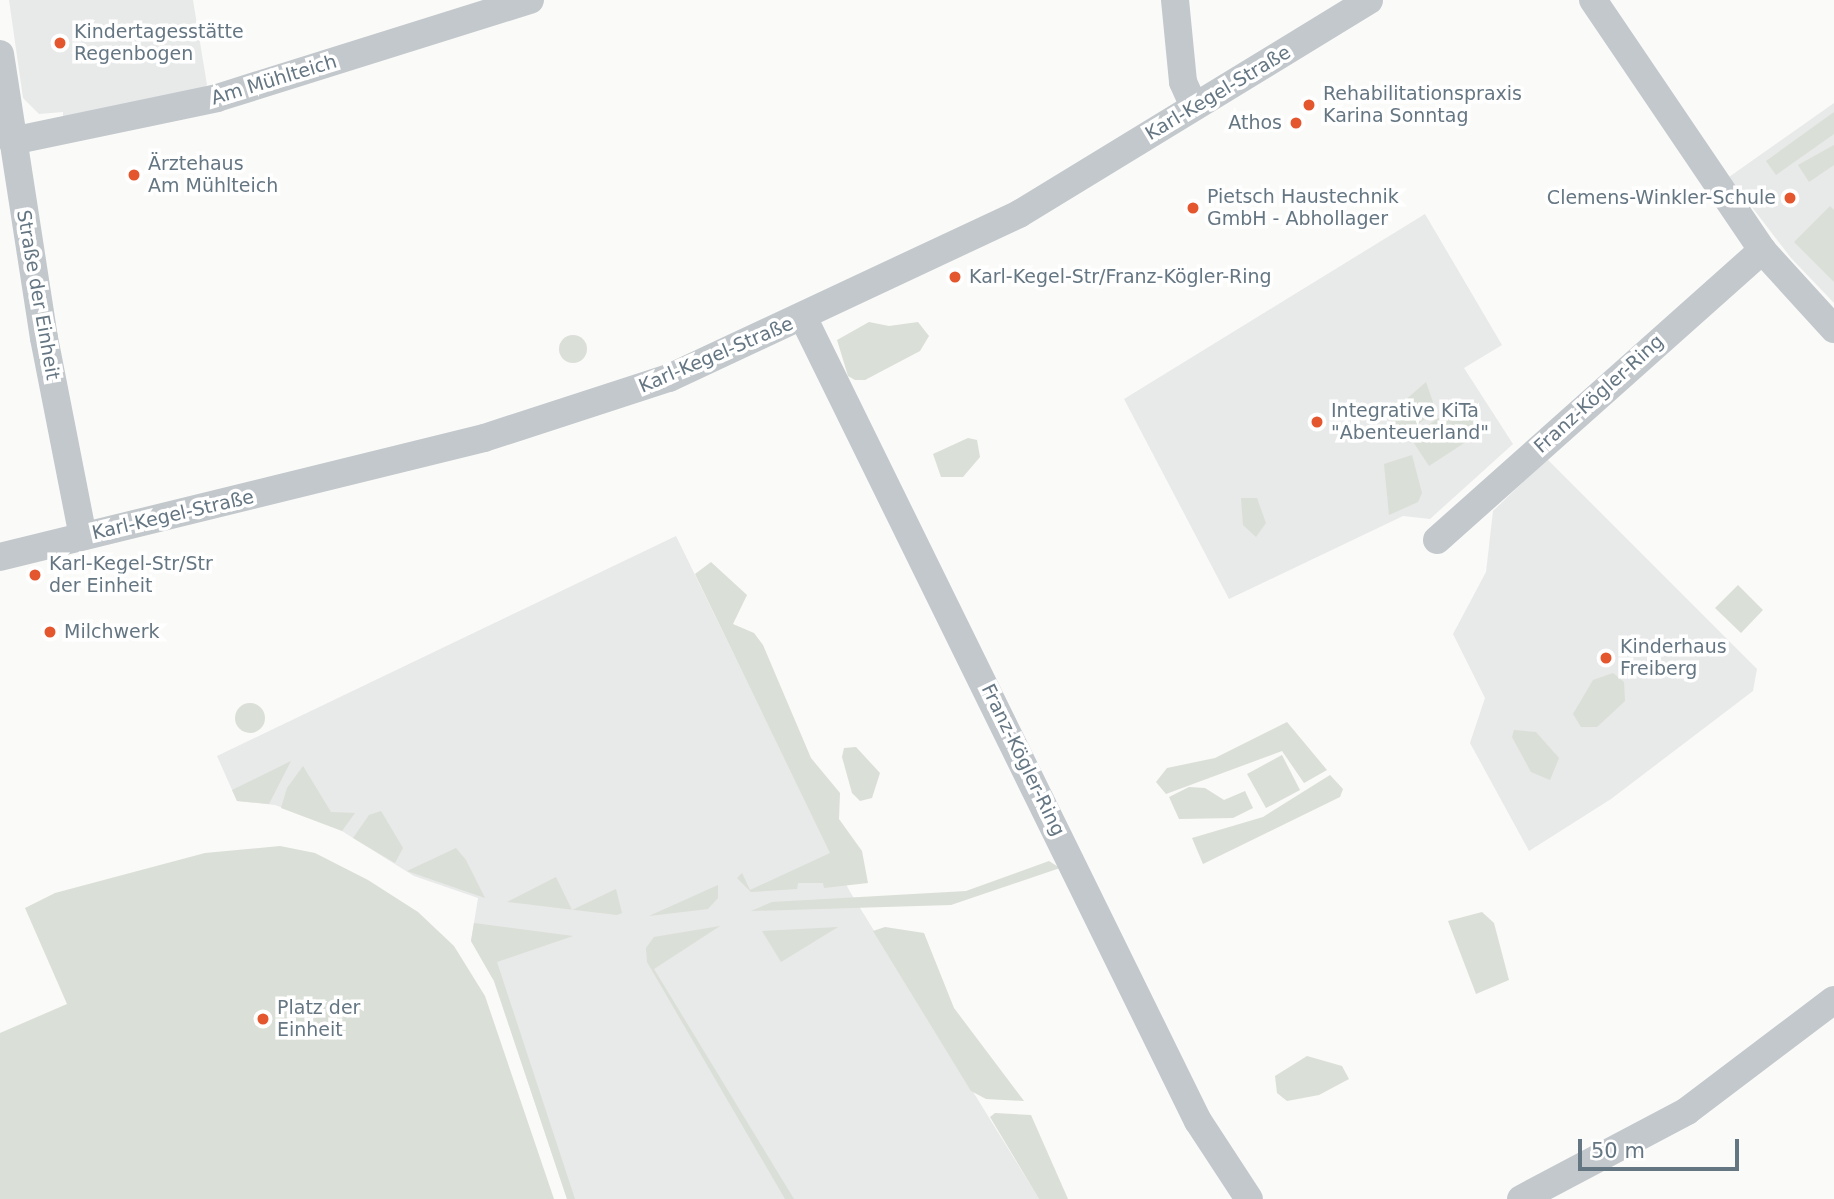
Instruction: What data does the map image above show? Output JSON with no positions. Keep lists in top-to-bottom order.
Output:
{
  "streets": {
    "street": [
      "Am Mühlteich",
      "Karl-Kegel-Straße",
      "Straße der Einheit",
      "Franz-Kögler-Ring"
    ]
  },
  "crossings": [
    ["Am Mühlteich", "Straße der Einheit"],
    ["Karl-Kegel-Straße", "Straße der Einheit"],
    ["Karl-Kegel-Straße", "Franz-Kögler-Ring"]
  ],
  "places": [
    "Kindertagesstätte Regenbogen",
    "Rehabilitationspraxis Karina Sonntag",
    "Athos",
    "Ärztehaus Am Mühlteich",
    "Clemens-Winkler-Schule",
    "Pietsch Haustechnik GmbH - Abhollager",
    "Karl-Kegel-Str/Franz-Kögler-Ring",
    "Integrative KiTa \"Abenteuerland\"",
    "Karl-Kegel-Str/Str der Einheit",
    "Milchwerk",
    "Kinderhaus Freiberg",
    "Platz der Einheit"
  ],
  "scale_bar": "50 m"
}
